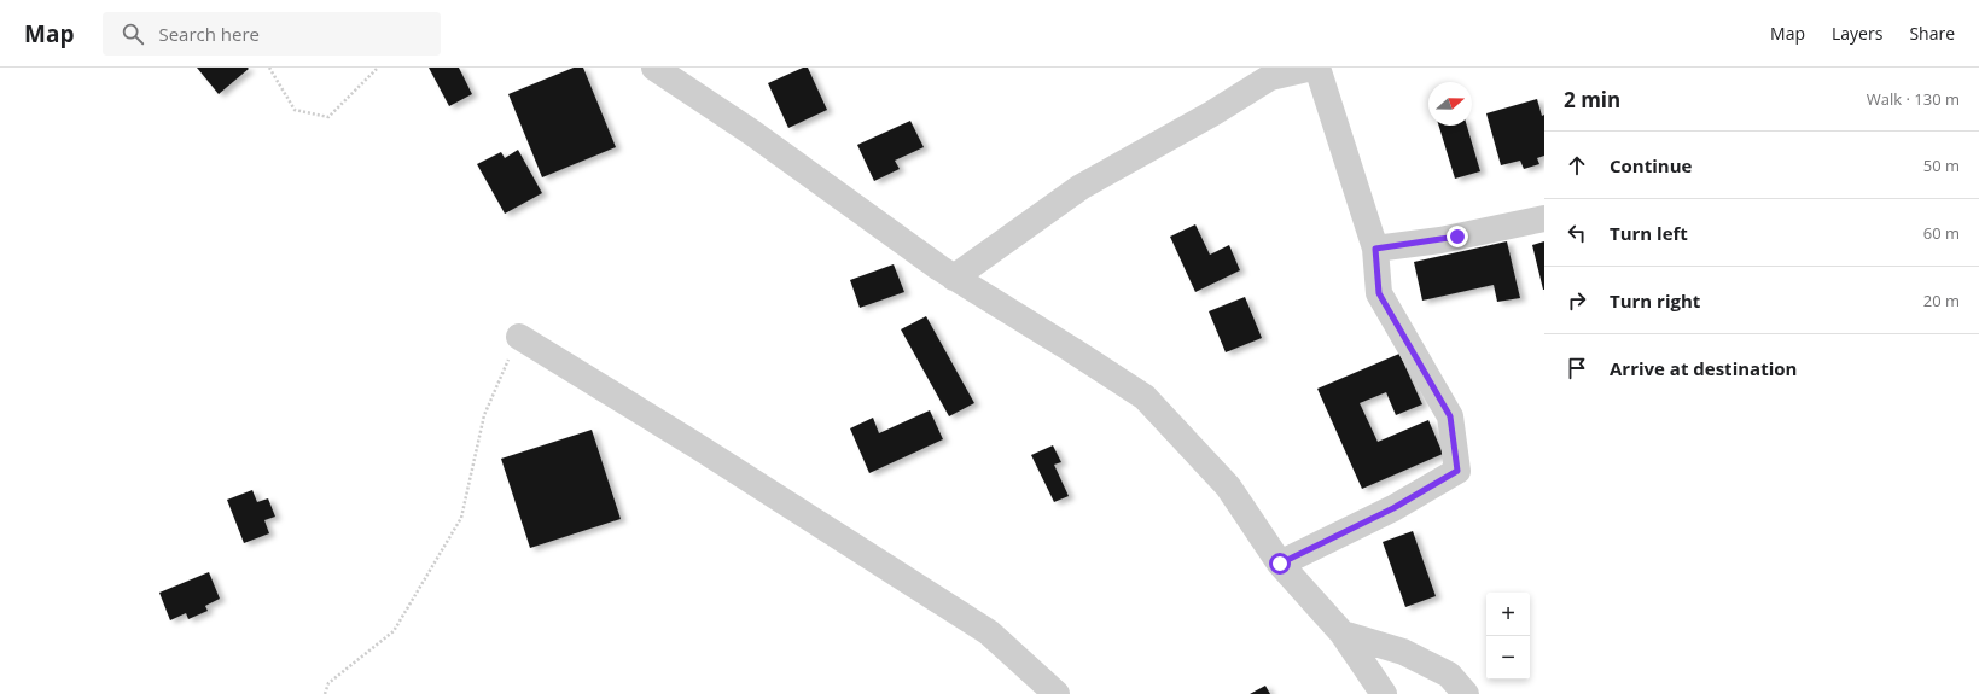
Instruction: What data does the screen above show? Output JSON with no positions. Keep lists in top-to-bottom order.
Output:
{
  "north": "right",
  "page": {
    "header": "Map",
    "search": "Search here",
    "nav": ["Map", "Layers", "Share"],
    "heading": ["2 min", "Walk · 130 m"],
    "list": [
      ["Continue", "50 m"],
      ["Turn left", "60 m"],
      ["Turn right", "20 m"],
      "Arrive at destination"
    ],
    "map_buttons": ["+", "−"]
  }
}
